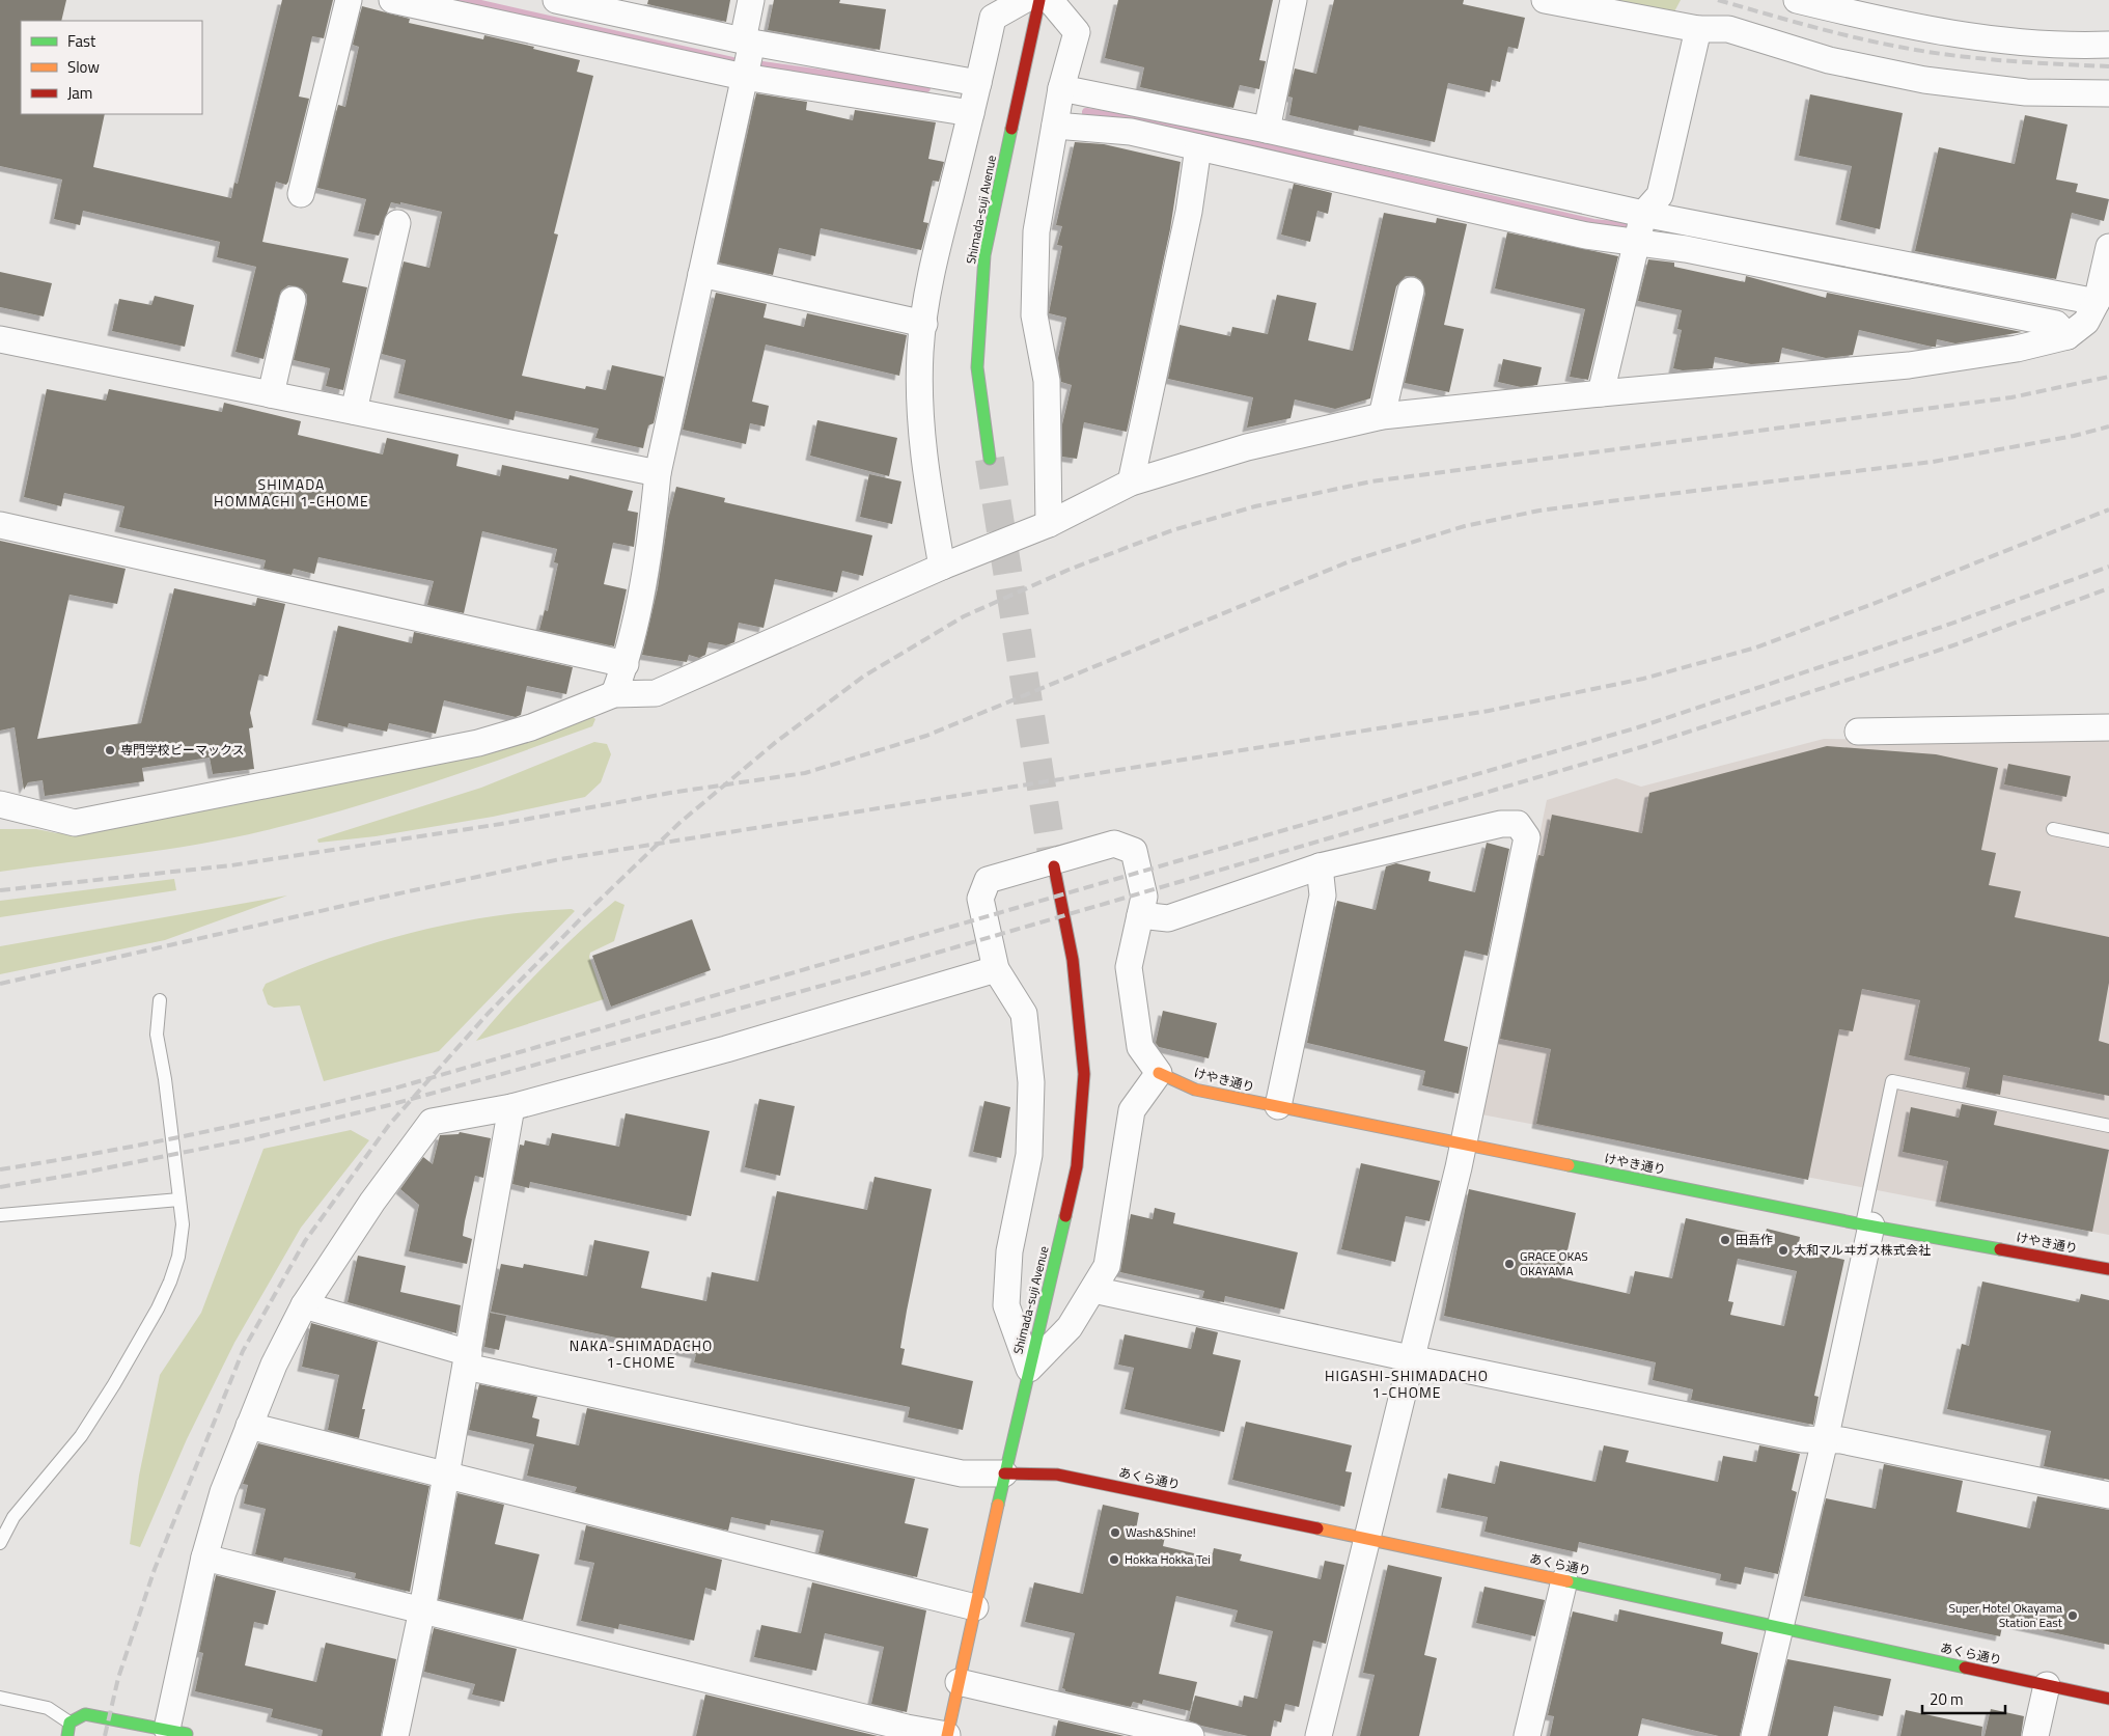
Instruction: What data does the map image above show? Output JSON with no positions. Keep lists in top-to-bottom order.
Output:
{
  "streets": {
    "street": ["Shimada-suji Avenue", "けやき通り", "あくら通り"]
  },
  "crossings": [
    ["Shimada-suji Avenue", "あくら通り"]
  ],
  "districts": ["SHIMADA HOMMACHI 1-CHOME", "NAKA-SHIMADACHO 1-CHOME", "HIGASHI-SHIMADACHO 1-CHOME"],
  "places": [
    "専門学校ビーマックス",
    "田吾作",
    "大和マルヰガス株式会社",
    "GRACE OKAS OKAYAMA",
    "Wash&Shine!",
    "Hokka Hokka Tei",
    "Super Hotel Okayama Station East"
  ],
  "legend": ["Fast", "Slow", "Jam"],
  "scale_bar": "20 m"
}
